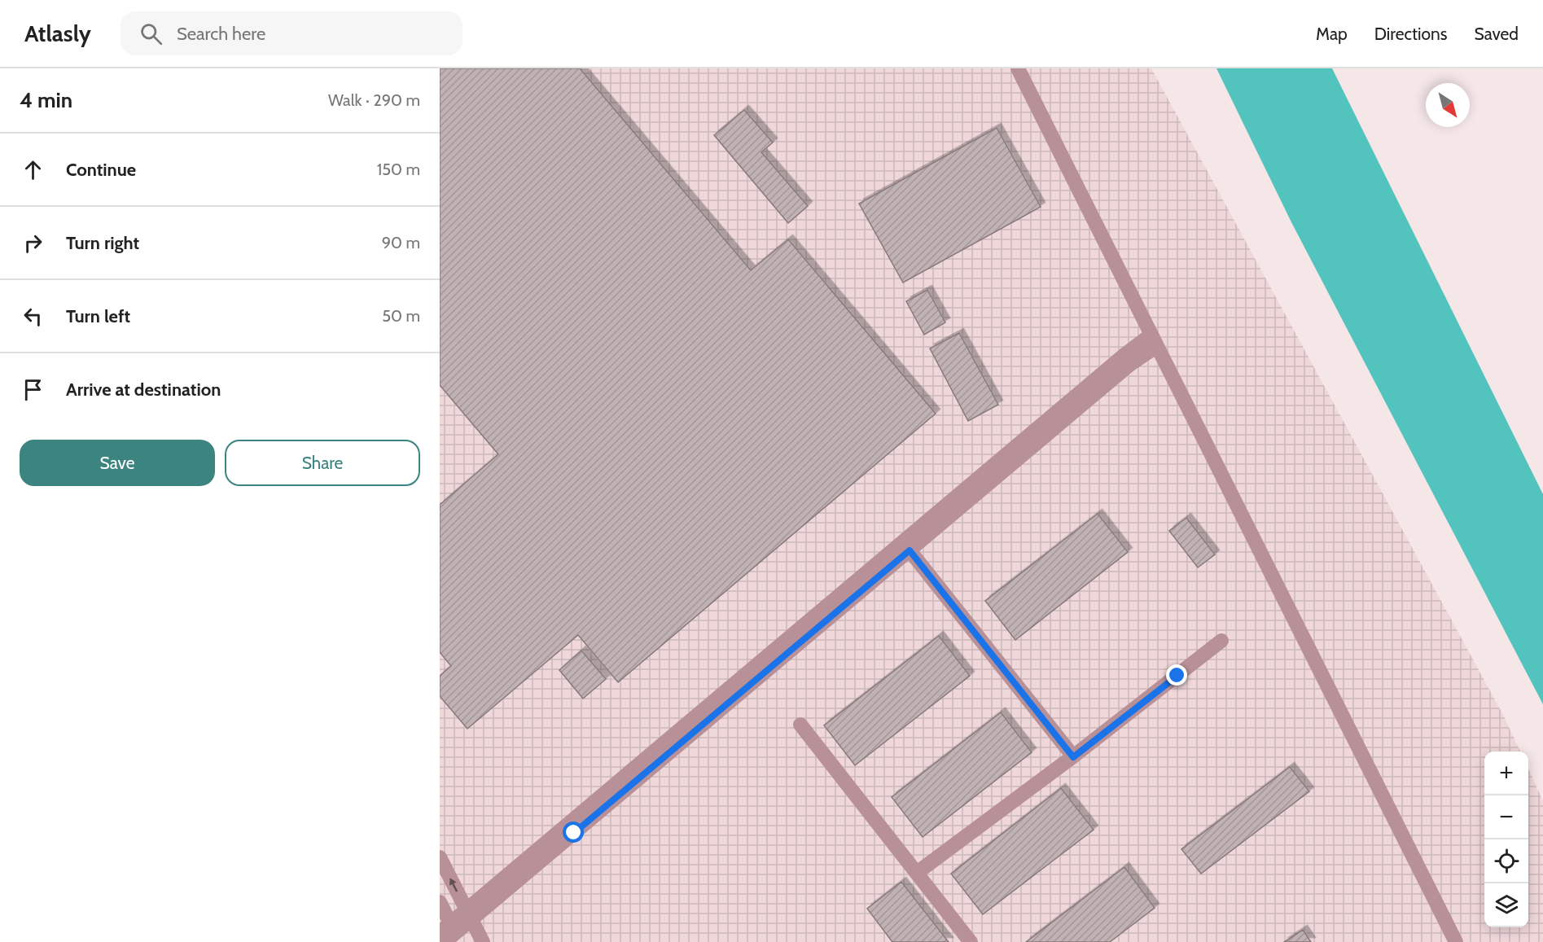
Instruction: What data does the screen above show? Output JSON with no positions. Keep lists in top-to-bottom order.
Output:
{
  "north": "bottom right",
  "page": {
    "header": "Atlasly",
    "search": "Search here",
    "nav": ["Map", "Directions", "Saved"],
    "heading": ["4 min", "Walk · 290 m"],
    "list": [
      ["Continue", "150 m"],
      ["Turn right", "90 m"],
      ["Turn left", "50 m"],
      "Arrive at destination"
    ],
    "buttons": ["Save", "Share"],
    "map_buttons": ["+", "−"]
  }
}
